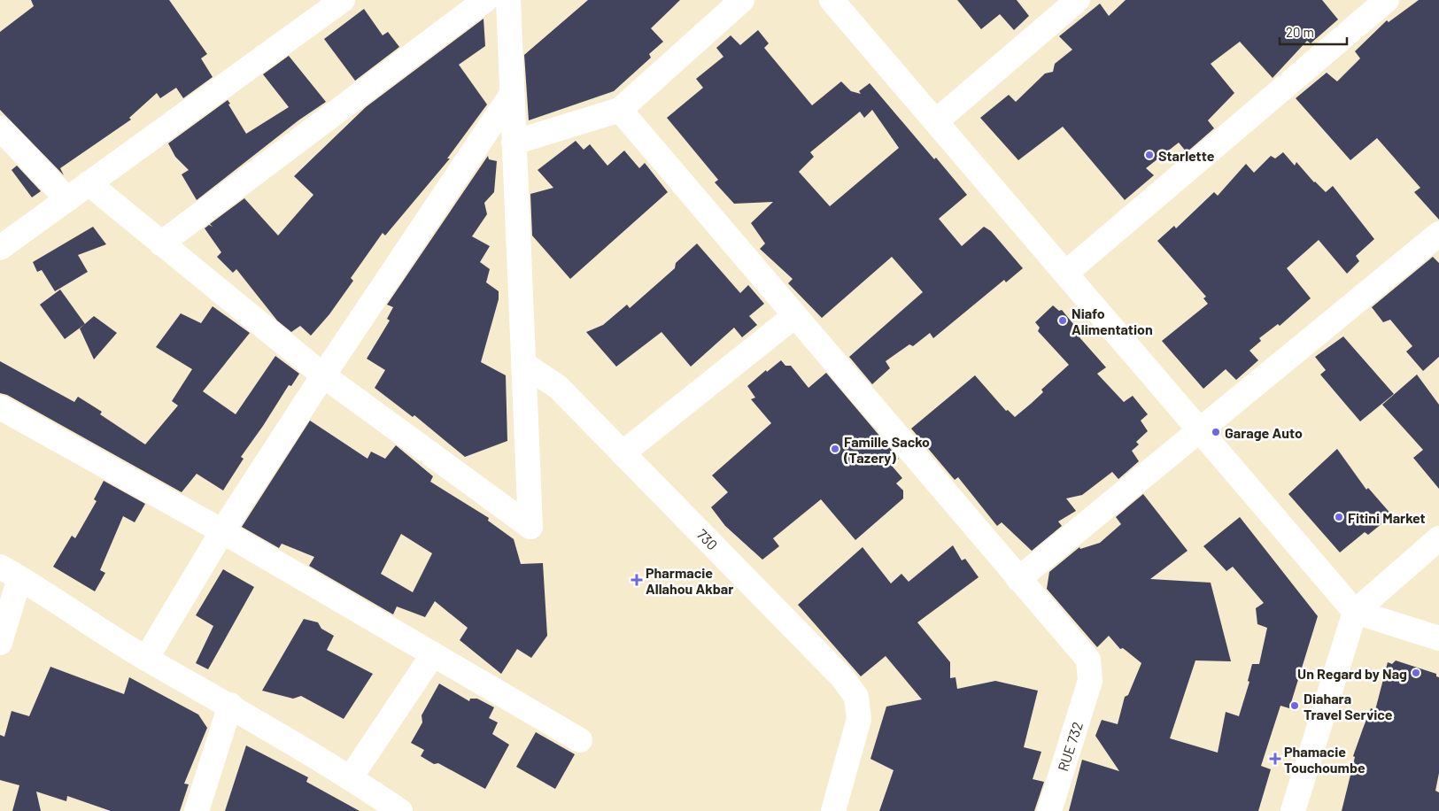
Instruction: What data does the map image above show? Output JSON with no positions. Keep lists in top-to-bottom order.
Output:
{
  "streets": {
    "street": ["730", "RUE 732"]
  },
  "places": {
    "other": [
      "Starlette",
      "Niafo Alimentation",
      "Garage Auto",
      "Famille Sacko (Tazery)",
      "Fitini Market",
      "Un Regard by Nag",
      "Diahara Travel Service"
    ],
    "health": ["Pharmacie Allahou Akbar", "Phamacie Touchoumbe"]
  },
  "scale_bar": "20 m"
}
